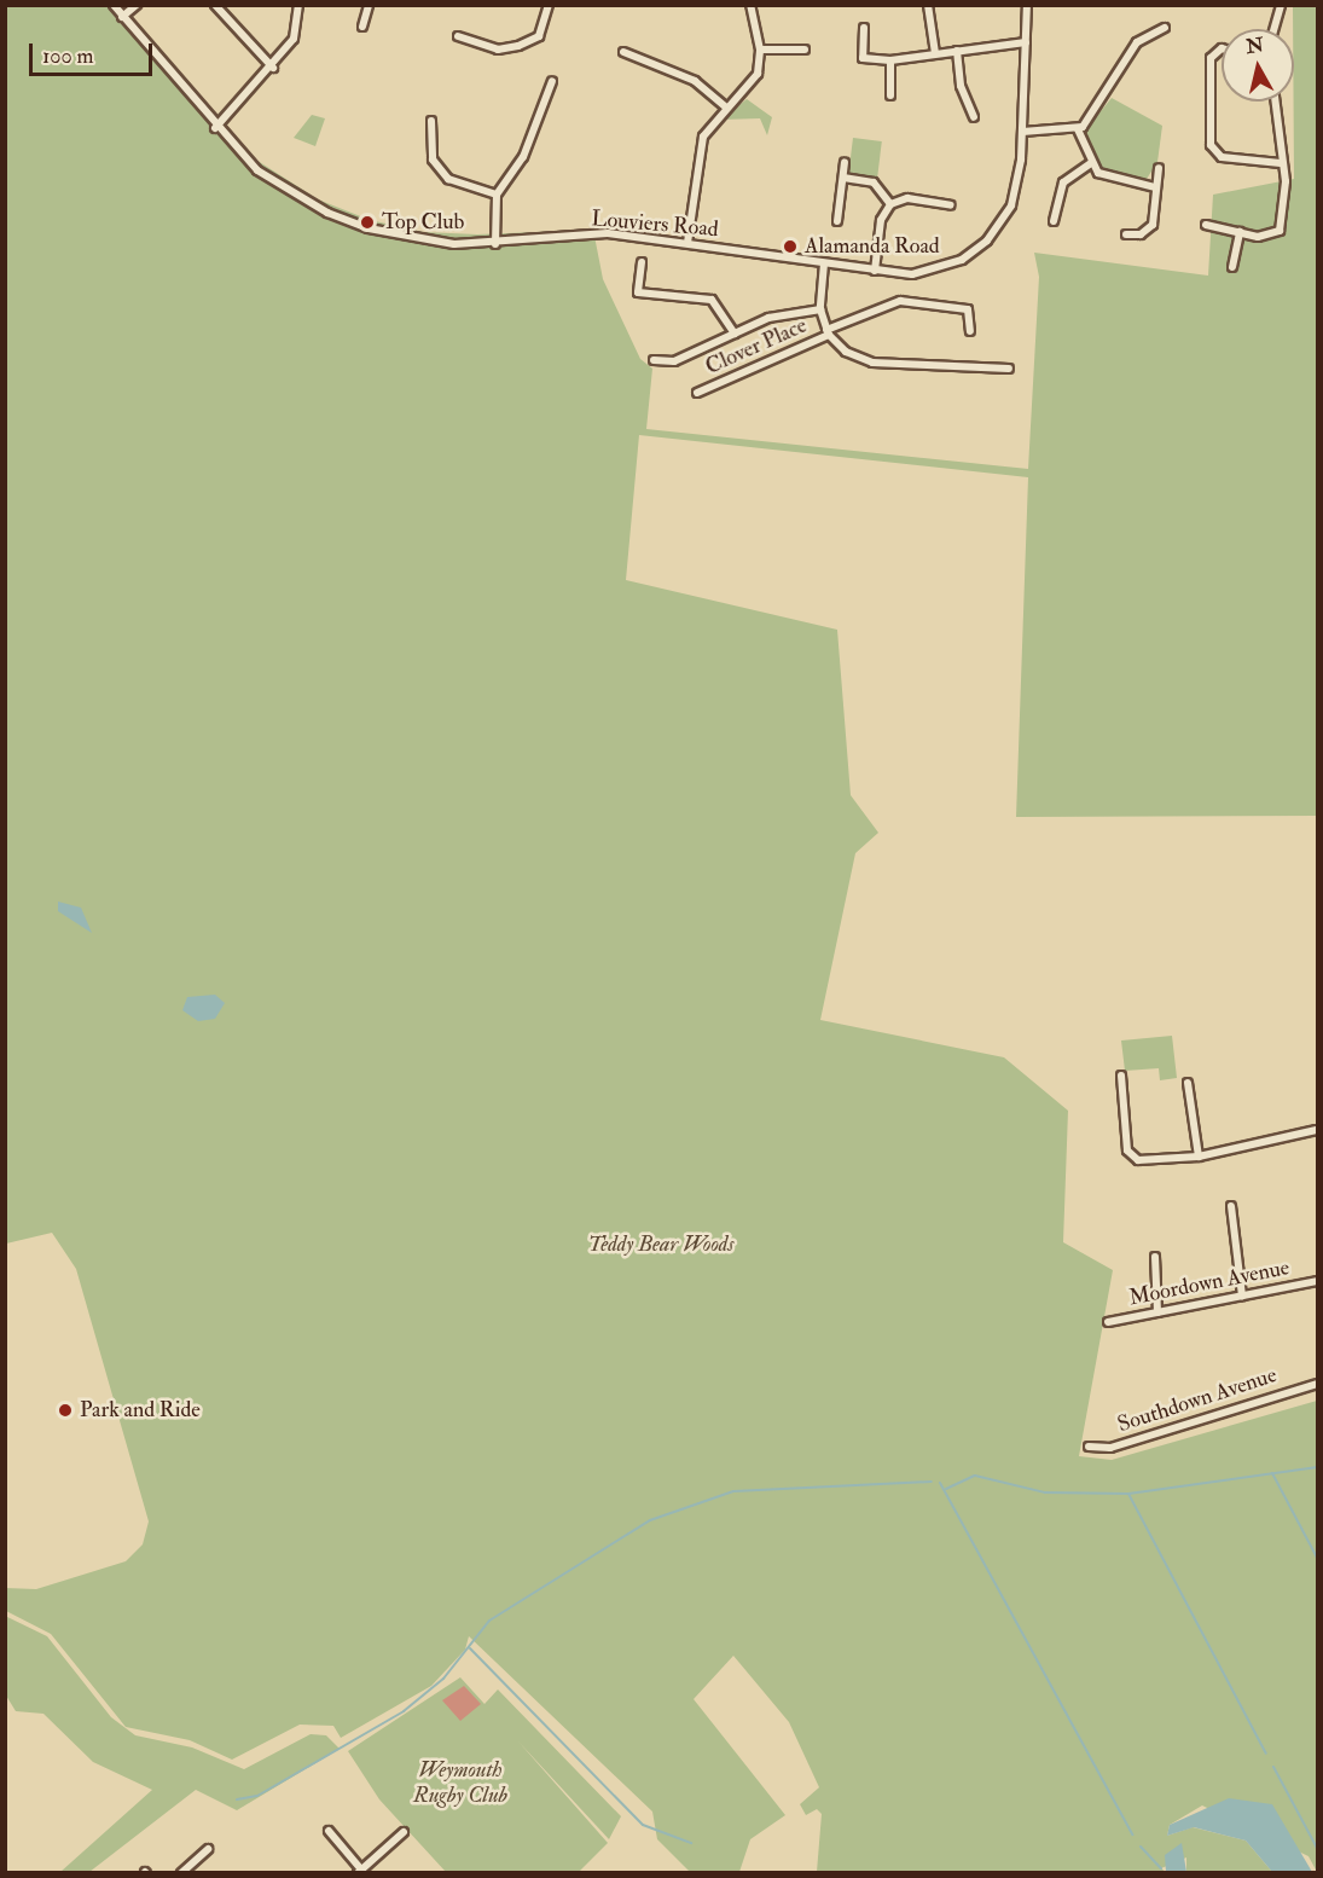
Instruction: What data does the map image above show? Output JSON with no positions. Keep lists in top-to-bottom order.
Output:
{
  "streets": {
    "street": [
      "Louviers Road",
      "Clover Place",
      "Moordown Avenue",
      "Southdown Avenue"
    ]
  },
  "parks": ["Teddy Bear Woods", "Weymouth Rugby Club"],
  "places": ["Top Club", "Alamanda Road", "Park and Ride"],
  "scale_bar": "100 m",
  "north": "top"
}
